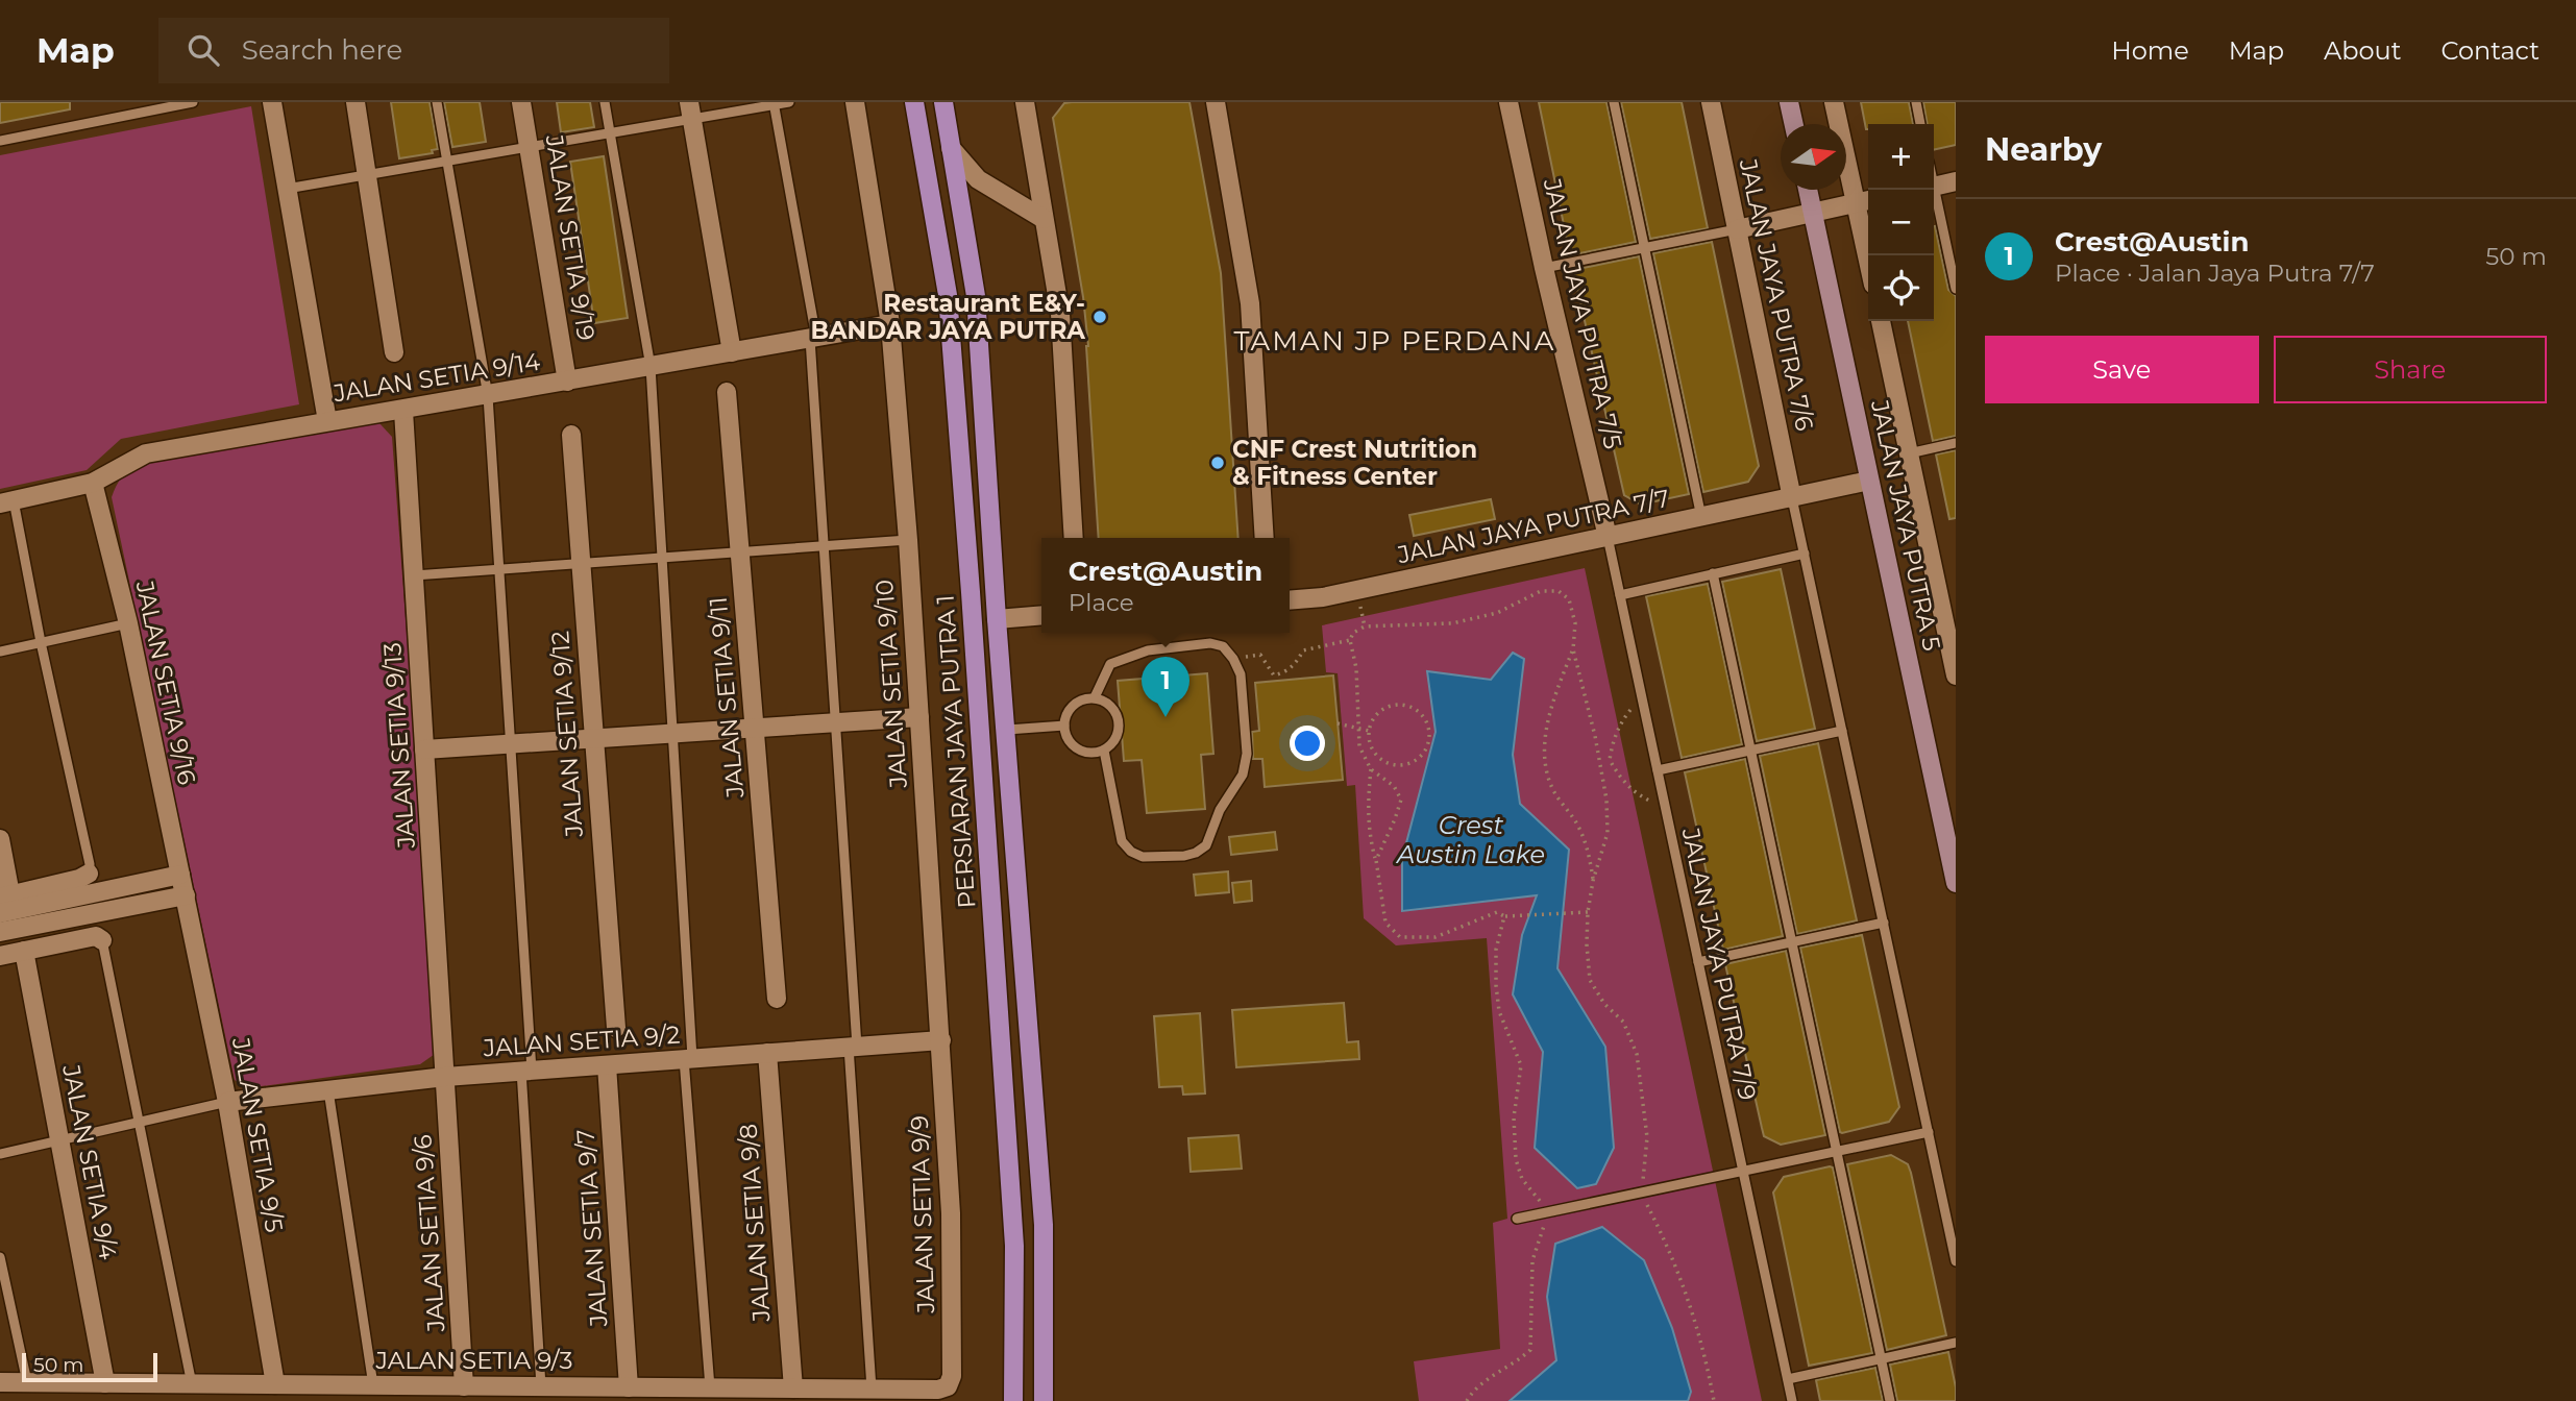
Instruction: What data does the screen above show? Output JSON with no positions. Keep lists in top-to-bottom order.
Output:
{
  "streets": {
    "main road": ["PERSIARAN JAYA PUTRA 1"],
    "street": [
      "JALAN SETIA 9/19",
      "JALAN JAYA PUTRA 7/6",
      "JALAN JAYA PUTRA 7/5",
      "JALAN SETIA 9/14",
      "JALAN JAYA PUTRA 5",
      "JALAN JAYA PUTRA 7/7",
      "JALAN SETIA 9/16",
      "JALAN SETIA 9/10",
      "JALAN SETIA 9/11",
      "JALAN SETIA 9/12",
      "JALAN SETIA 9/13",
      "JALAN SETIA 9/2",
      "JALAN SETIA 9/5",
      "JALAN SETIA 9/4",
      "JALAN SETIA 9/9",
      "JALAN SETIA 9/8",
      "JALAN SETIA 9/7",
      "JALAN SETIA 9/6",
      "JALAN SETIA 9/3"
    ],
    "lane": ["JALAN JAYA PUTRA 7/9"]
  },
  "crossings": [
    ["JALAN SETIA 9/19", "JALAN SETIA 9/14"],
    ["JALAN JAYA PUTRA 7/6", "JALAN JAYA PUTRA 7/7"],
    ["JALAN JAYA PUTRA 7/5", "JALAN JAYA PUTRA 7/7"],
    ["JALAN JAYA PUTRA 7/5", "JALAN JAYA PUTRA 7/9"],
    ["JALAN SETIA 9/14", "JALAN SETIA 9/16"],
    ["JALAN SETIA 9/14", "JALAN SETIA 9/10"],
    ["JALAN SETIA 9/14", "JALAN SETIA 9/13"],
    ["JALAN JAYA PUTRA 5", "JALAN JAYA PUTRA 7/7"],
    ["JALAN JAYA PUTRA 7/7", "JALAN JAYA PUTRA 7/9"],
    ["JALAN SETIA 9/16", "JALAN SETIA 9/5"],
    ["JALAN SETIA 9/10", "JALAN SETIA 9/2"],
    ["JALAN SETIA 9/10", "JALAN SETIA 9/9"],
    ["JALAN SETIA 9/13", "JALAN SETIA 9/2"],
    ["JALAN SETIA 9/13", "JALAN SETIA 9/6"],
    ["JALAN SETIA 9/2", "JALAN SETIA 9/5"],
    ["JALAN SETIA 9/2", "JALAN SETIA 9/9"],
    ["JALAN SETIA 9/2", "JALAN SETIA 9/8"],
    ["JALAN SETIA 9/2", "JALAN SETIA 9/7"],
    ["JALAN SETIA 9/2", "JALAN SETIA 9/6"],
    ["JALAN SETIA 9/5", "JALAN SETIA 9/3"],
    ["JALAN SETIA 9/4", "JALAN SETIA 9/3"],
    ["JALAN SETIA 9/9", "JALAN SETIA 9/3"],
    ["JALAN SETIA 9/8", "JALAN SETIA 9/3"],
    ["JALAN SETIA 9/7", "JALAN SETIA 9/3"],
    ["JALAN SETIA 9/6", "JALAN SETIA 9/3"]
  ],
  "districts": ["TAMAN JP PERDANA"],
  "water": ["Crest Austin Lake"],
  "places": ["Restaurant E&Y- BANDAR JAYA PUTRA", "CNF Crest Nutrition & Fitness Center"],
  "scale_bar": "50 m",
  "north": "right",
  "page": {
    "header": "Map",
    "search": "Search here",
    "nav": [
      "Home",
      "Map",
      "About",
      "Contact"
    ],
    "heading": "Nearby",
    "map_buttons": ["+", "−"],
    "list": [
      {
        "mark": "1",
        "name": "Crest@Austin",
        "note": "Place · Jalan Jaya Putra 7/7",
        "value": "50 m"
      }
    ],
    "buttons": ["Save", "Share"],
    "popup": ["Crest@Austin", "Place"],
    "pins": "1",
    "scale": "50 m"
  }
}
